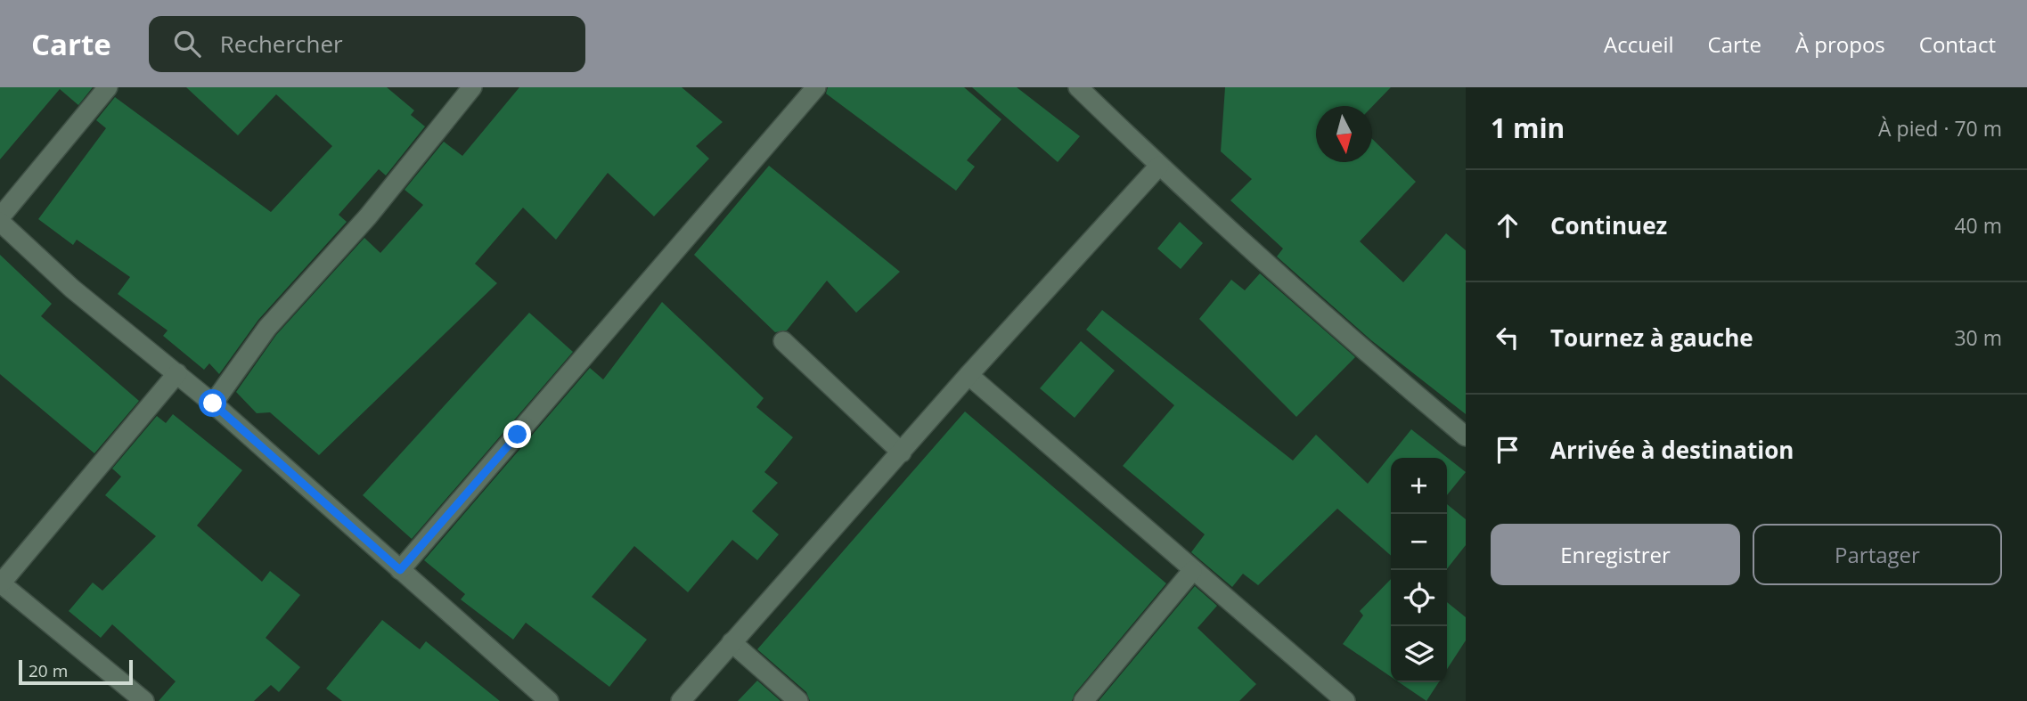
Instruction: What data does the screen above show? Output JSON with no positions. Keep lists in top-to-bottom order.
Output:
{
  "scale_bar": "20 m",
  "north": "bottom",
  "page": {
    "header": "Carte",
    "search": "Rechercher",
    "nav": [
      "Accueil",
      "Carte",
      "À propos",
      "Contact"
    ],
    "heading": ["1 min", "À pied · 70 m"],
    "list": [
      ["Continuez", "40 m"],
      ["Tournez à gauche", "30 m"],
      "Arrivée à destination"
    ],
    "map_buttons": ["+", "−"],
    "buttons": ["Enregistrer", "Partager"],
    "scale": "20 m"
  }
}
